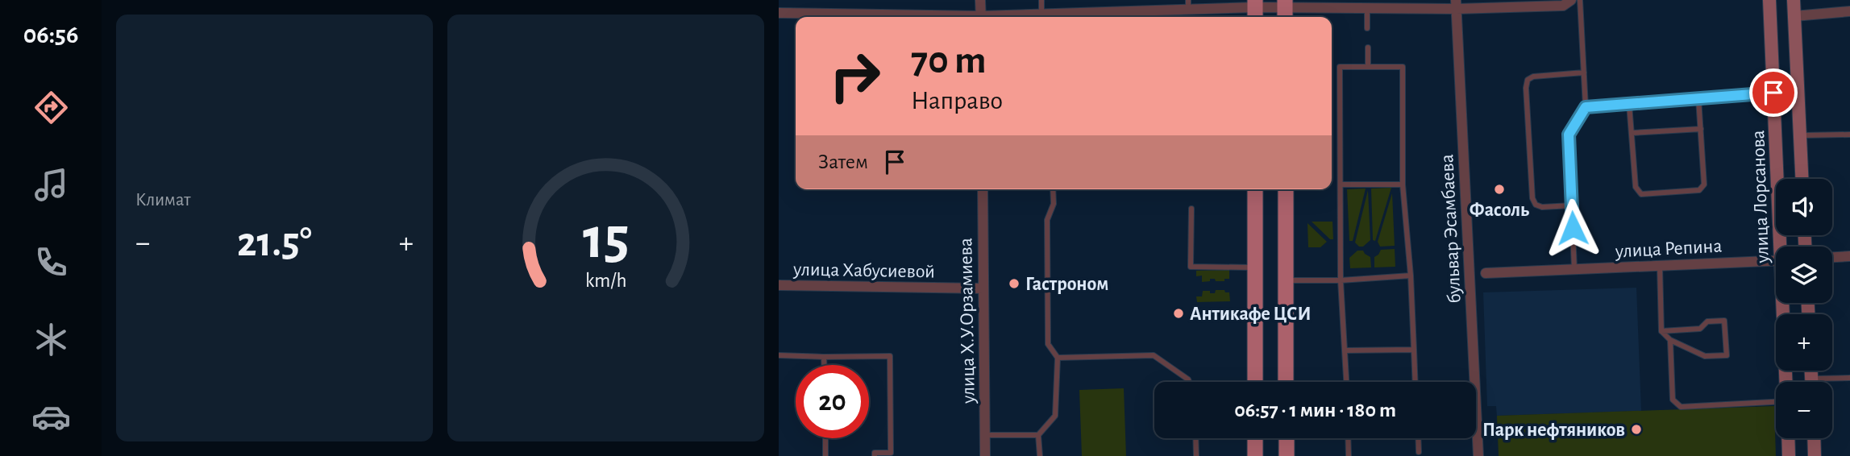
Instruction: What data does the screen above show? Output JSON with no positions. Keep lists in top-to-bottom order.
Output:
{
  "streets": {
    "main road": ["улица Лорсанова"],
    "street": [
      "бульвар Эсамбаева",
      "улица Репина",
      "улица Хабусиевой",
      "улица Х.У.Орзамиева"
    ]
  },
  "crossings": [
    ["улица Хабусиевой", "улица Х.У.Орзамиева"]
  ],
  "places": [
    "Фасоль",
    "Гастроном",
    "Антикафе ЦСИ",
    "Парк нефтяников"
  ],
  "page": {
    "tabs": "06:56",
    "tile": "Климат",
    "turn": ["70 m", "Направо"],
    "then": "Затем",
    "map_buttons": ["+", "−"],
    "heat": ["−", "21.5°", "+"],
    "limit": "20",
    "trip": "06:57 · 1 мин · 180 m",
    "gauge": ["15", "km/h"]
  }
}
